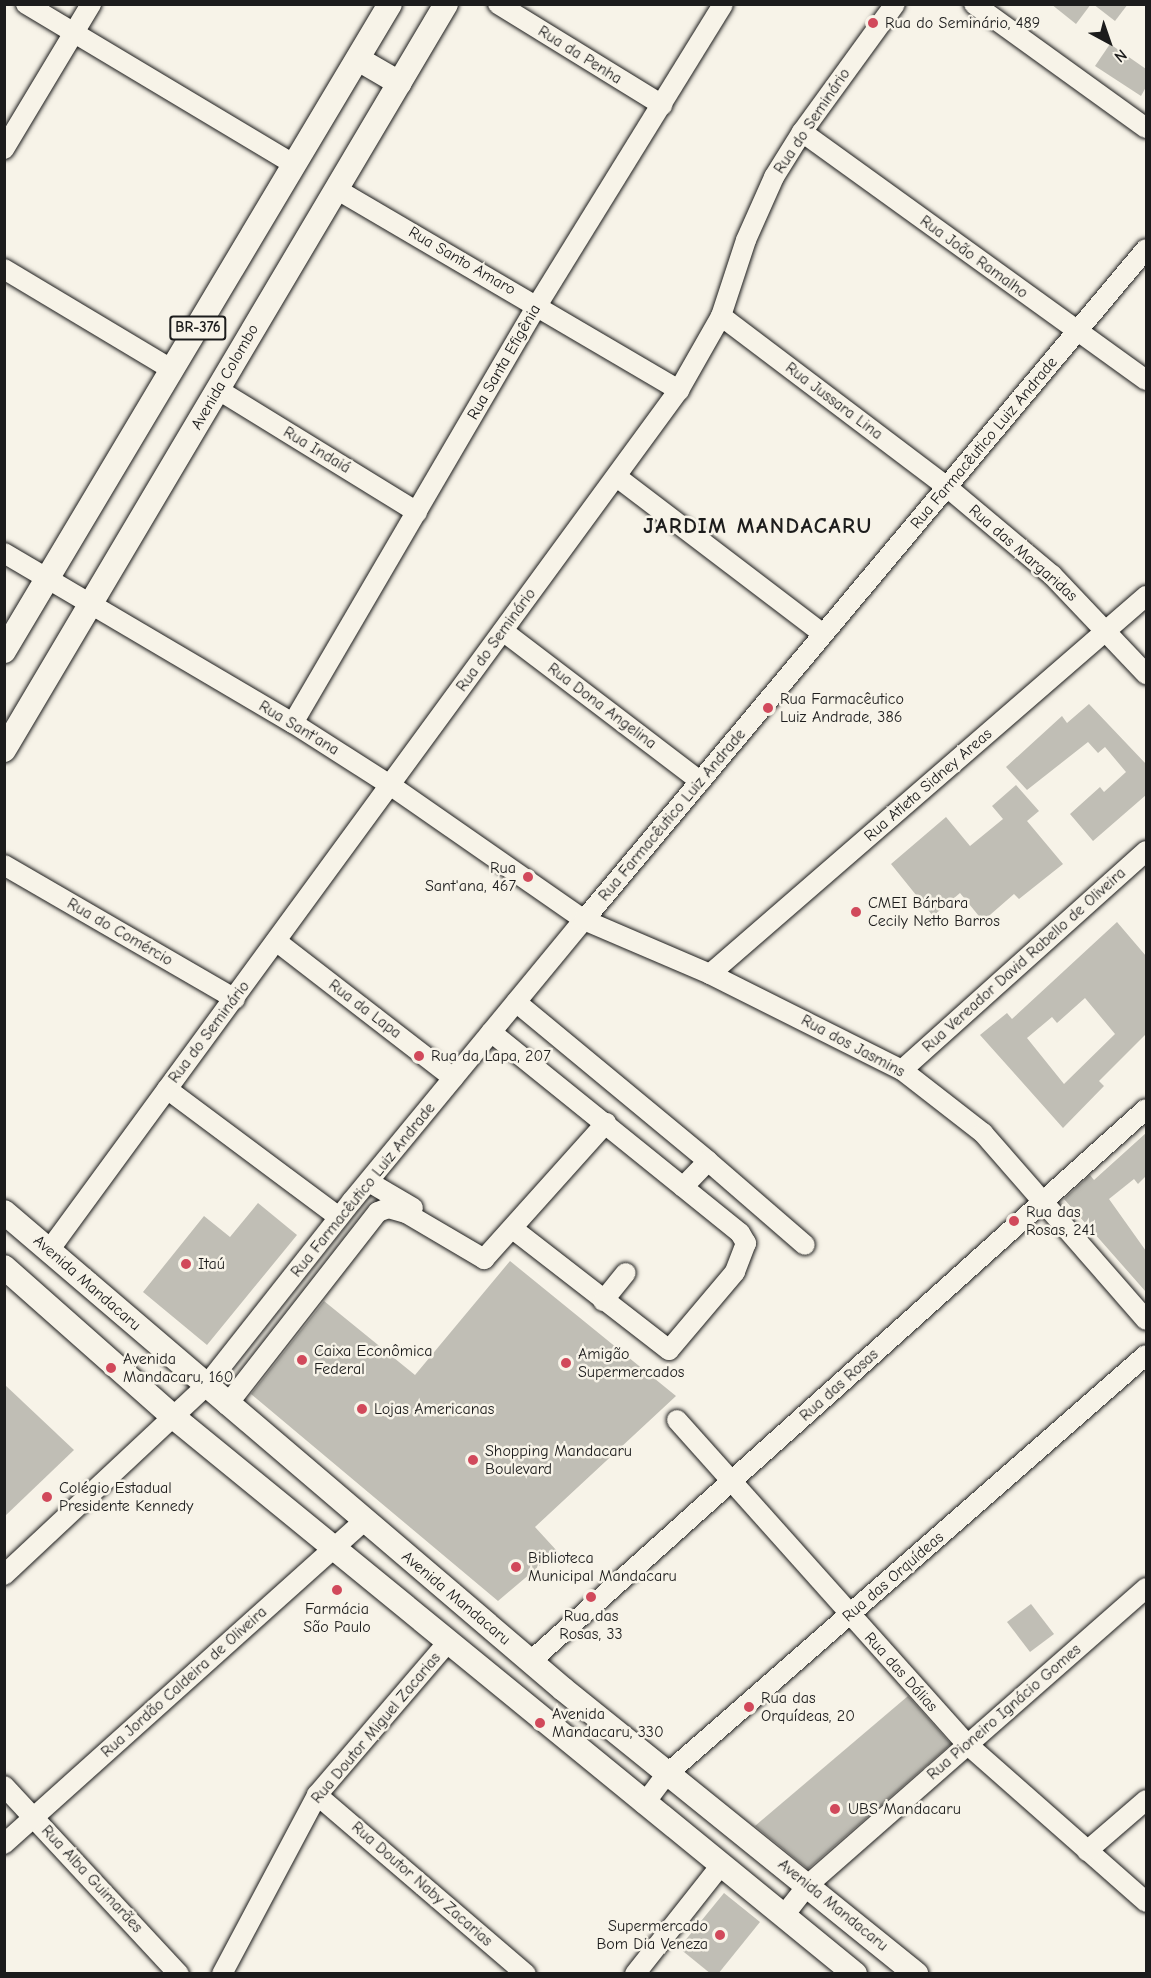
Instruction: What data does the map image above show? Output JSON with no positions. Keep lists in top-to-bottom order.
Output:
{
  "streets": {
    "main road": ["BR-376", "Avenida Colombo", "Avenida Mandacaru"],
    "street": [
      "Rua da Penha",
      "Rua do Seminário",
      "Rua João Ramalho",
      "Rua Santo Amaro",
      "Rua Santa Efigênia",
      "Rua Jussara Lina",
      "Rua Farmacêutico Luiz Andrade",
      "Rua Indaiá",
      "Rua das Margaridas",
      "Rua Dona Angelina",
      "Rua Sant'ana",
      "Rua Atleta Sidney Areas",
      "Rua do Comércio",
      "Rua Vereador David Rabello de Oliveira",
      "Rua da Lapa",
      "Rua dos Jasmins",
      "Rua das Rosas",
      "Rua das Orquídeas",
      "Rua das Dálias",
      "Rua Jordão Caldeira de Oliveira",
      "Rua Pioneiro Ignácio Gomes",
      "Rua Doutor Miguel Zacarias",
      "Rua Alba Guimarães",
      "Rua Doutor Naby Zacarias"
    ]
  },
  "crossings": [
    ["Rua da Penha", "Rua Santa Efigênia"],
    ["Rua do Seminário", "Rua João Ramalho"],
    ["Rua do Seminário", "Rua Santo Amaro"],
    ["Rua do Seminário", "Rua Jussara Lina"],
    ["Rua do Seminário", "Rua Dona Angelina"],
    ["Rua do Seminário", "Rua Sant'ana"],
    ["Rua do Seminário", "Rua do Comércio"],
    ["Rua do Seminário", "Rua da Lapa"],
    ["Rua do Seminário", "Avenida Mandacaru"],
    ["Rua João Ramalho", "Rua Farmacêutico Luiz Andrade"],
    ["Rua Santo Amaro", "Rua Santa Efigênia"],
    ["Rua Santo Amaro", "Avenida Colombo"],
    ["BR-376", "Rua Sant'ana"],
    ["Rua Santa Efigênia", "Rua Indaiá"],
    ["Rua Santa Efigênia", "Rua Sant'ana"],
    ["Avenida Colombo", "Rua Indaiá"],
    ["Avenida Colombo", "Rua Sant'ana"],
    ["Rua Jussara Lina", "Rua Farmacêutico Luiz Andrade"],
    ["Rua Jussara Lina", "Rua das Margaridas"],
    ["Rua Farmacêutico Luiz Andrade", "Rua das Margaridas"],
    ["Rua Farmacêutico Luiz Andrade", "Rua Dona Angelina"],
    ["Rua Farmacêutico Luiz Andrade", "Rua Sant'ana"],
    ["Rua Farmacêutico Luiz Andrade", "Rua da Lapa"],
    ["Rua Farmacêutico Luiz Andrade", "Rua dos Jasmins"],
    ["Rua Farmacêutico Luiz Andrade", "Avenida Mandacaru"],
    ["Rua das Margaridas", "Rua Atleta Sidney Areas"],
    ["Rua Sant'ana", "Rua dos Jasmins"],
    ["Rua Atleta Sidney Areas", "Rua dos Jasmins"],
    ["Rua Vereador David Rabello de Oliveira", "Rua dos Jasmins"],
    ["Rua dos Jasmins", "Rua das Rosas"],
    ["Avenida Mandacaru", "Rua das Rosas"],
    ["Avenida Mandacaru", "Rua das Orquídeas"],
    ["Avenida Mandacaru", "Rua Jordão Caldeira de Oliveira"],
    ["Avenida Mandacaru", "Rua Pioneiro Ignácio Gomes"],
    ["Rua das Rosas", "Rua das Dálias"],
    ["Rua das Orquídeas", "Rua das Dálias"],
    ["Rua das Dálias", "Rua Pioneiro Ignácio Gomes"],
    ["Rua Jordão Caldeira de Oliveira", "Rua Alba Guimarães"],
    ["Rua Doutor Miguel Zacarias", "Rua Doutor Naby Zacarias"]
  ],
  "districts": ["JARDIM MANDACARU"],
  "places": [
    "Rua do Seminário, 489",
    "Rua Farmacêutico Luiz Andrade, 386",
    "Rua Sant'ana, 467",
    "CMEI Bárbara Cecily Netto Barros",
    "Rua da Lapa, 207",
    "Rua das Rosas, 241",
    "Itaú",
    "Caixa Econômica Federal",
    "Amigão Supermercados",
    "Avenida Mandacaru, 160",
    "Lojas Americanas",
    "Shopping Mandacaru Boulevard",
    "Colégio Estadual Presidente Kennedy",
    "Biblioteca Municipal Mandacaru",
    "Farmácia São Paulo",
    "Rua das Rosas, 33",
    "Rua das Orquídeas, 20",
    "Avenida Mandacaru, 330",
    "UBS Mandacaru",
    "Supermercado Bom Dia Veneza"
  ],
  "north": "bottom right"
}
